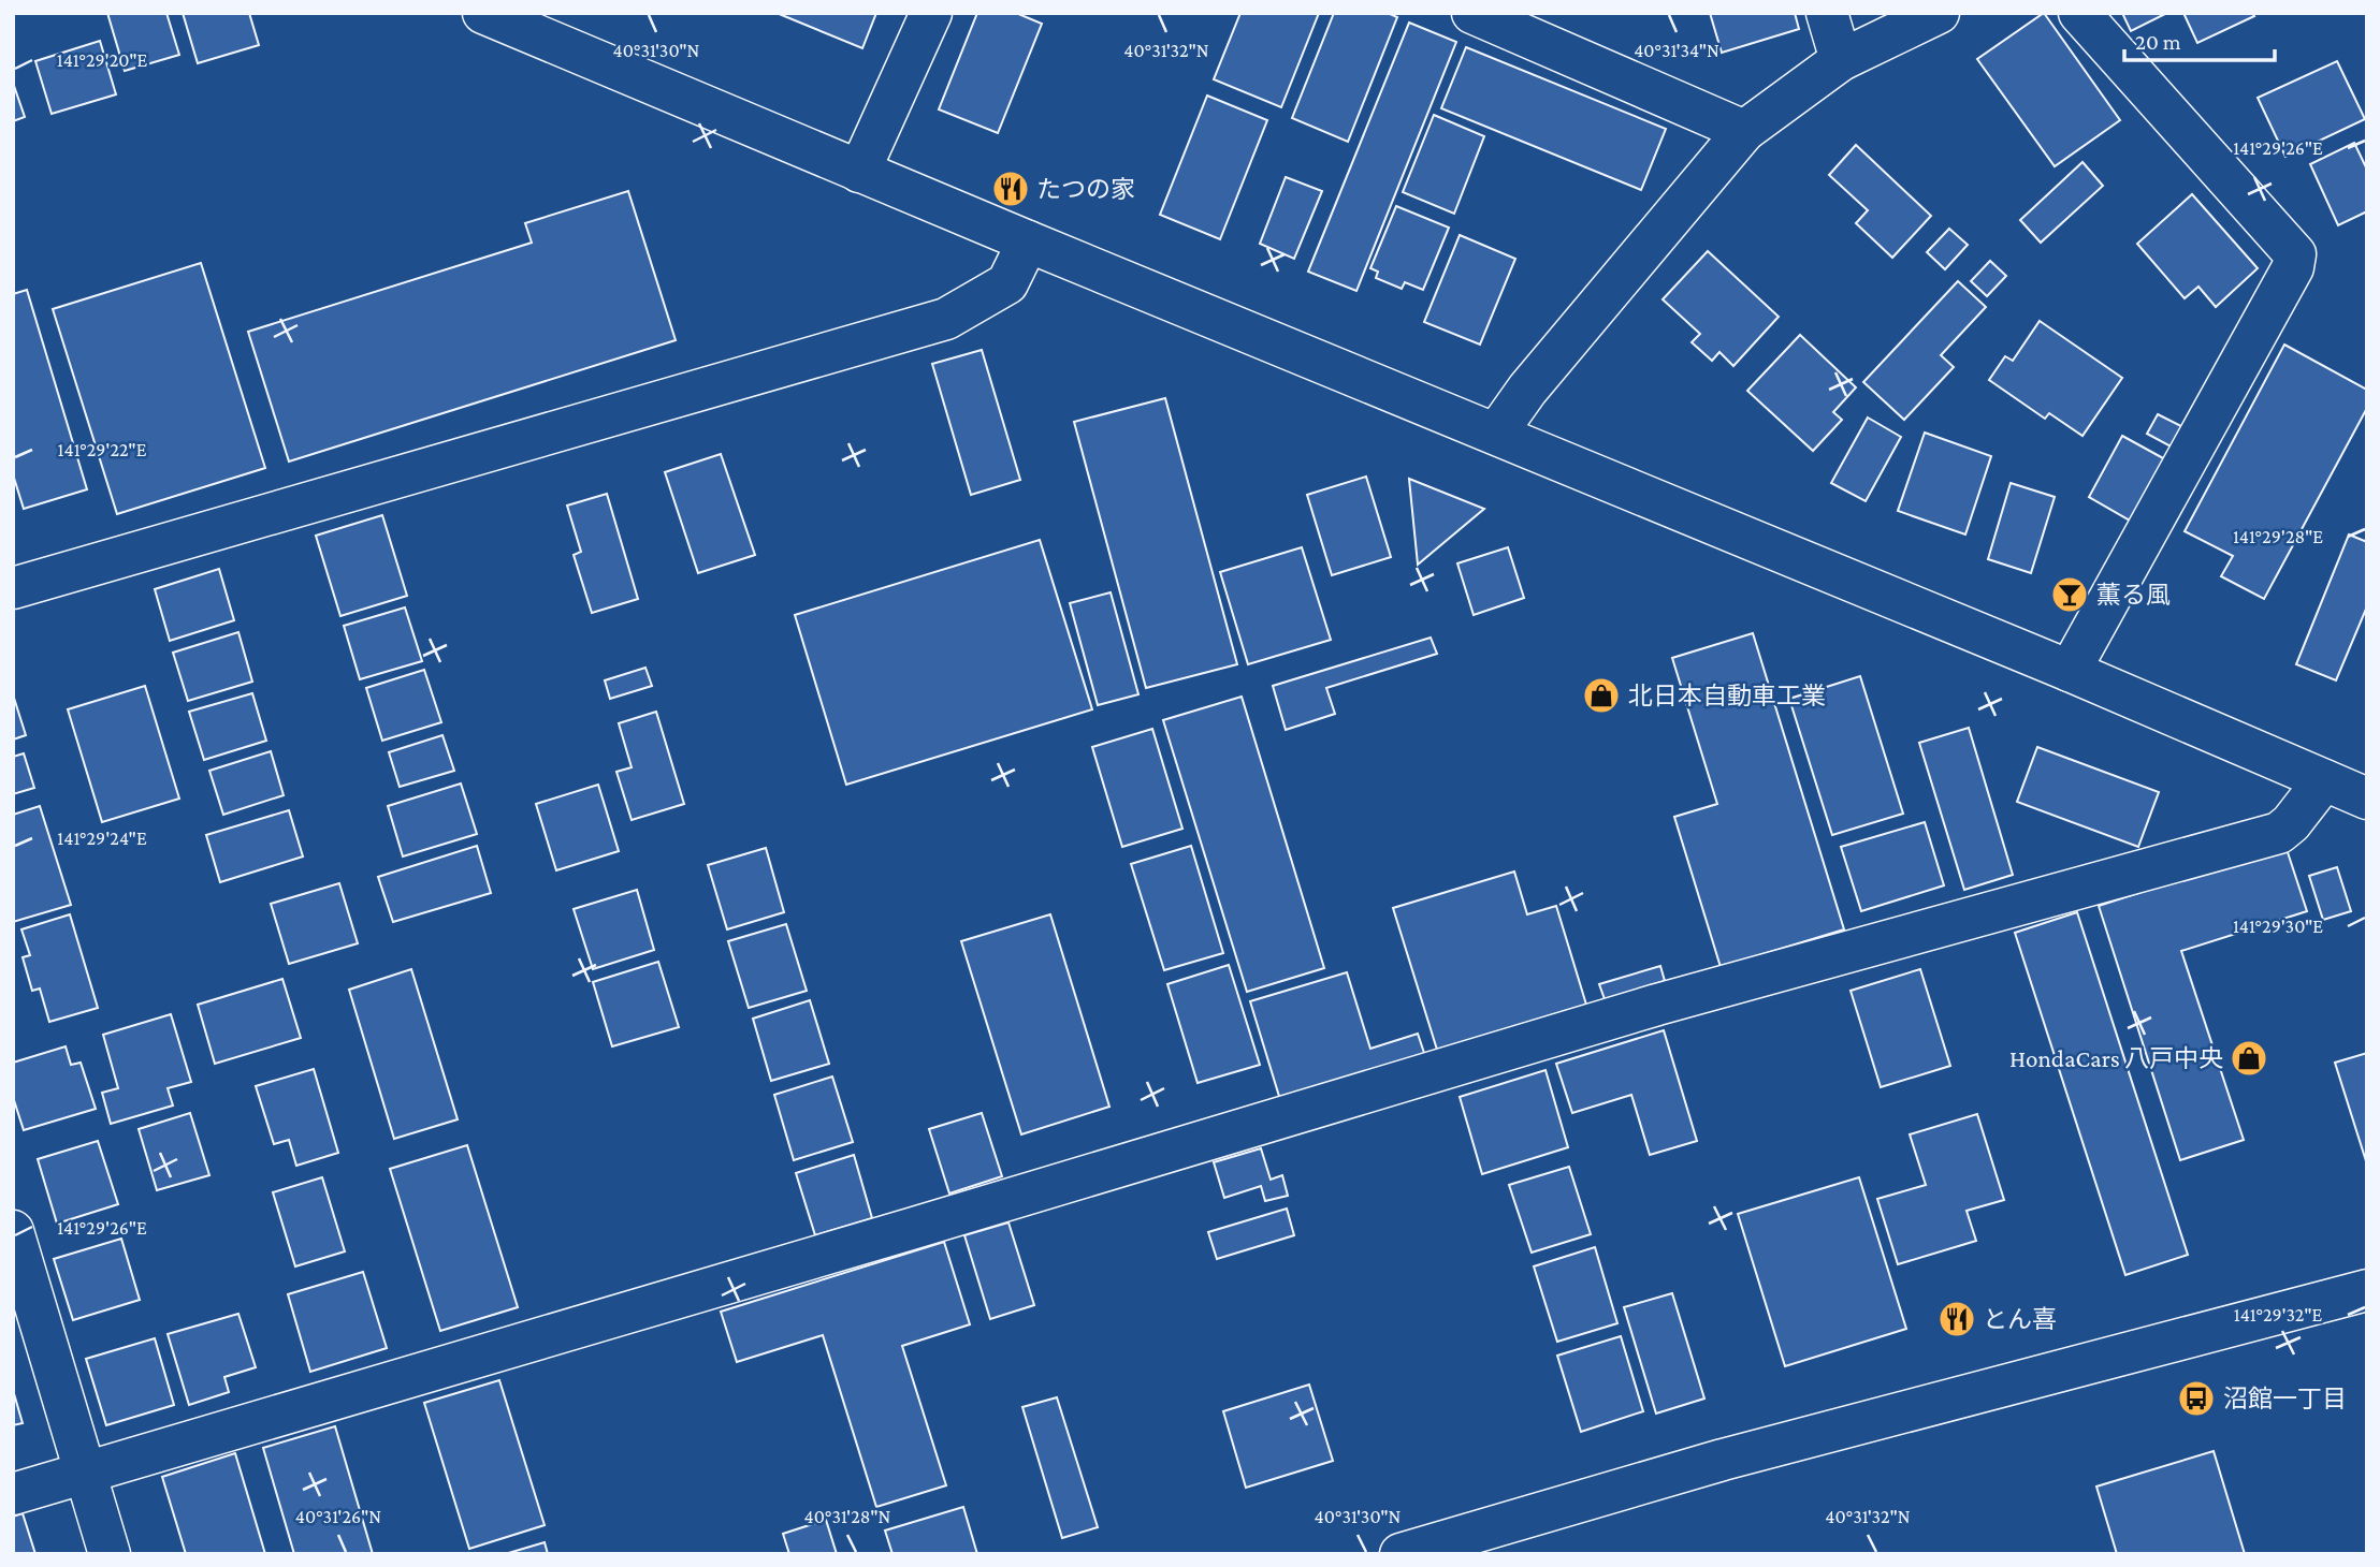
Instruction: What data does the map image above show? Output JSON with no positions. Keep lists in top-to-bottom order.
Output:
{
  "places": {
    "restaurant": ["たつの家", "とん喜"],
    "bar": ["薫る風"],
    "shop": ["北日本自動車工業", "HondaCars 八戸中央"],
    "bus stop": ["沼館一丁目"]
  },
  "scale_bar": "20 m",
  "coordinates": [
    "40°31'30\"N",
    "40°31'32\"N",
    "40°31'34\"N",
    "141°29'20\"E",
    "141°29'26\"E",
    "141°29'22\"E",
    "141°29'28\"E",
    "141°29'24\"E",
    "141°29'30\"E",
    "141°29'32\"E",
    "40°31'26\"N",
    "40°31'28\"N"
  ]
}
